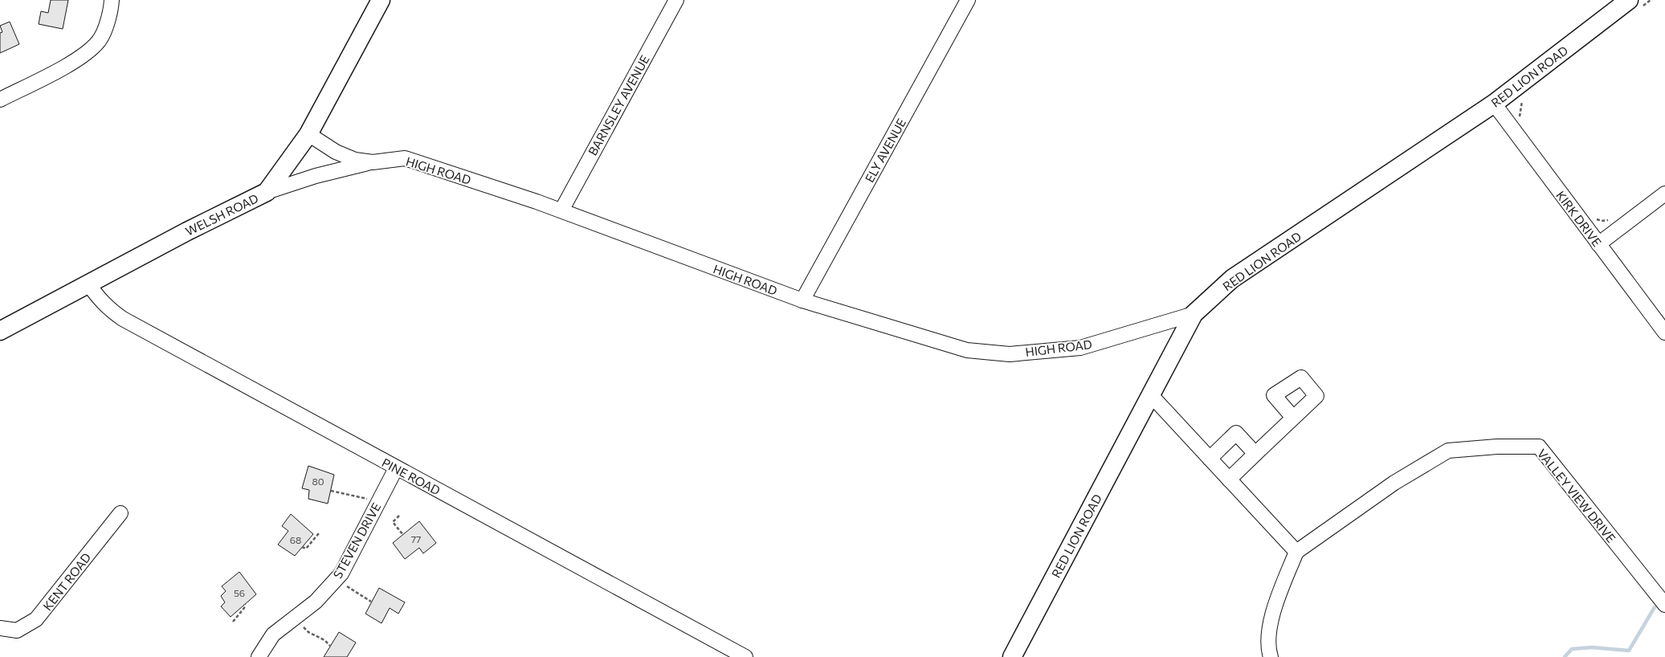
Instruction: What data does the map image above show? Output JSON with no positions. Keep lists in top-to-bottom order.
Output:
{
  "streets": {
    "main road": ["RED LION ROAD", "WELSH ROAD"],
    "street": [
      "BARNSLEY AVENUE",
      "ELY AVENUE",
      "HIGH ROAD",
      "KIRK DRIVE",
      "PINE ROAD",
      "VALLEY VIEW DRIVE",
      "STEVEN DRIVE",
      "KENT ROAD"
    ]
  },
  "crossings": [
    ["RED LION ROAD", "HIGH ROAD"],
    ["RED LION ROAD", "KIRK DRIVE"],
    ["BARNSLEY AVENUE", "HIGH ROAD"],
    ["ELY AVENUE", "HIGH ROAD"],
    ["HIGH ROAD", "WELSH ROAD"],
    ["WELSH ROAD", "PINE ROAD"],
    ["PINE ROAD", "STEVEN DRIVE"]
  ],
  "house_numbers": [
    "80",
    "77",
    "68",
    "56"
  ]
}
